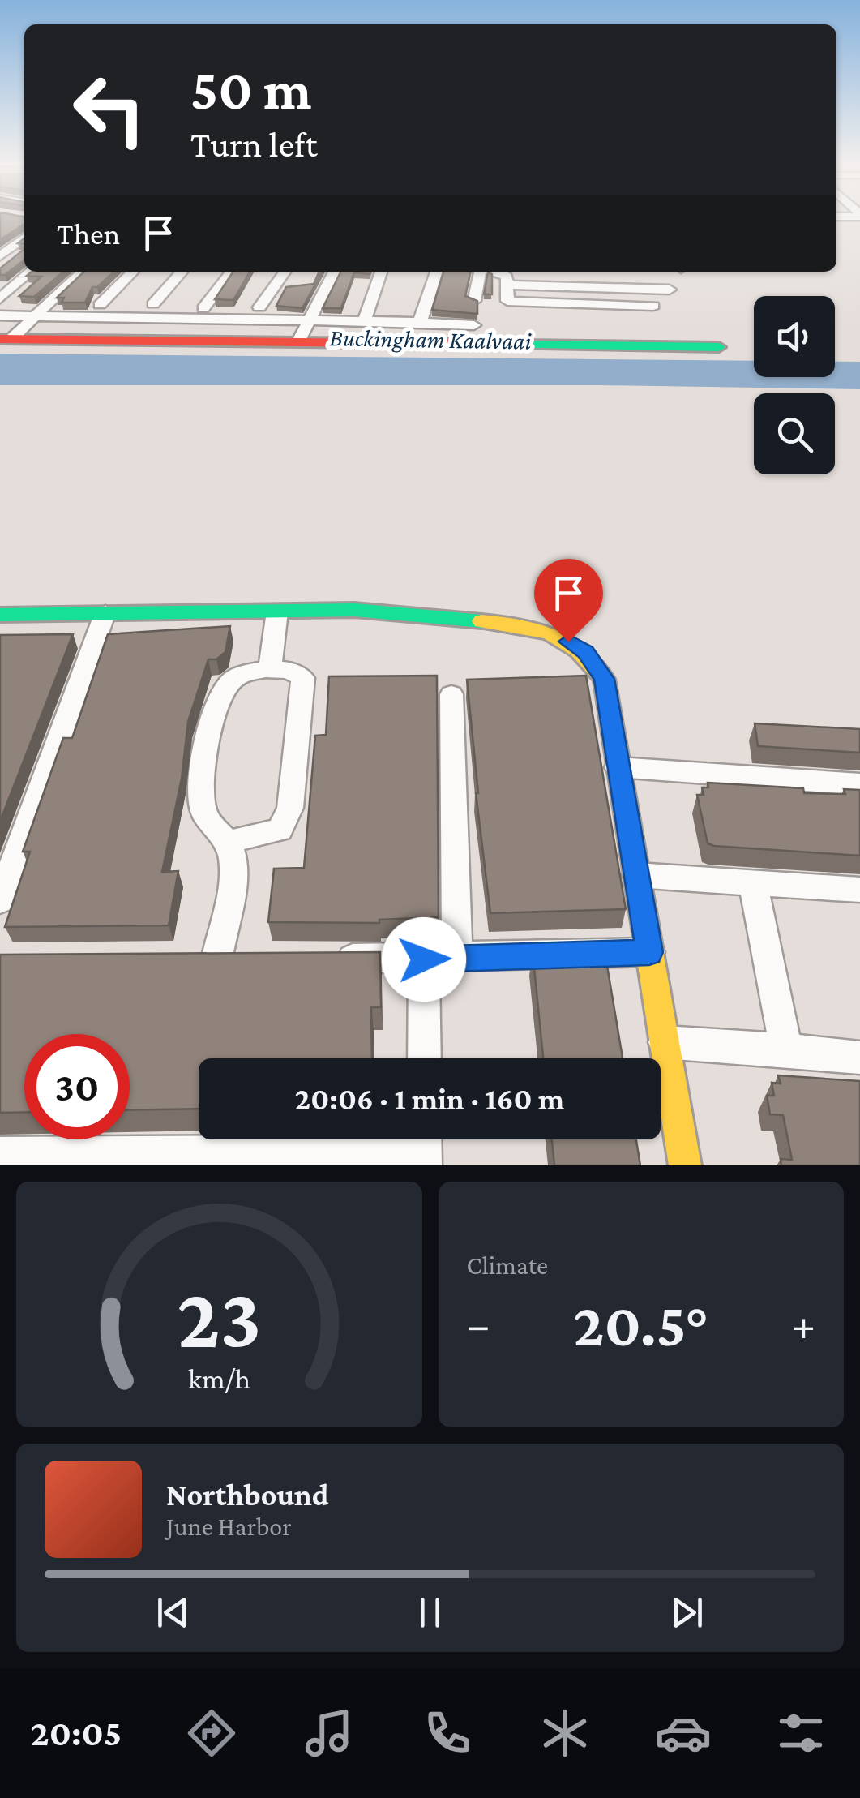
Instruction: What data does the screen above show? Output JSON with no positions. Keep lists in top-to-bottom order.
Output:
{
  "water": ["Buckingham Kaalvaai"],
  "page": {
    "turn": ["50 m", "Turn left"],
    "then": "Then",
    "limit": "30",
    "trip": "20:06 · 1 min · 160 m",
    "tile": "Climate",
    "heat": ["−", "20.5°", "+"],
    "song": ["Northbound", "June Harbor"],
    "tabs": "20:05",
    "gauge": ["23", "km/h"]
  }
}
